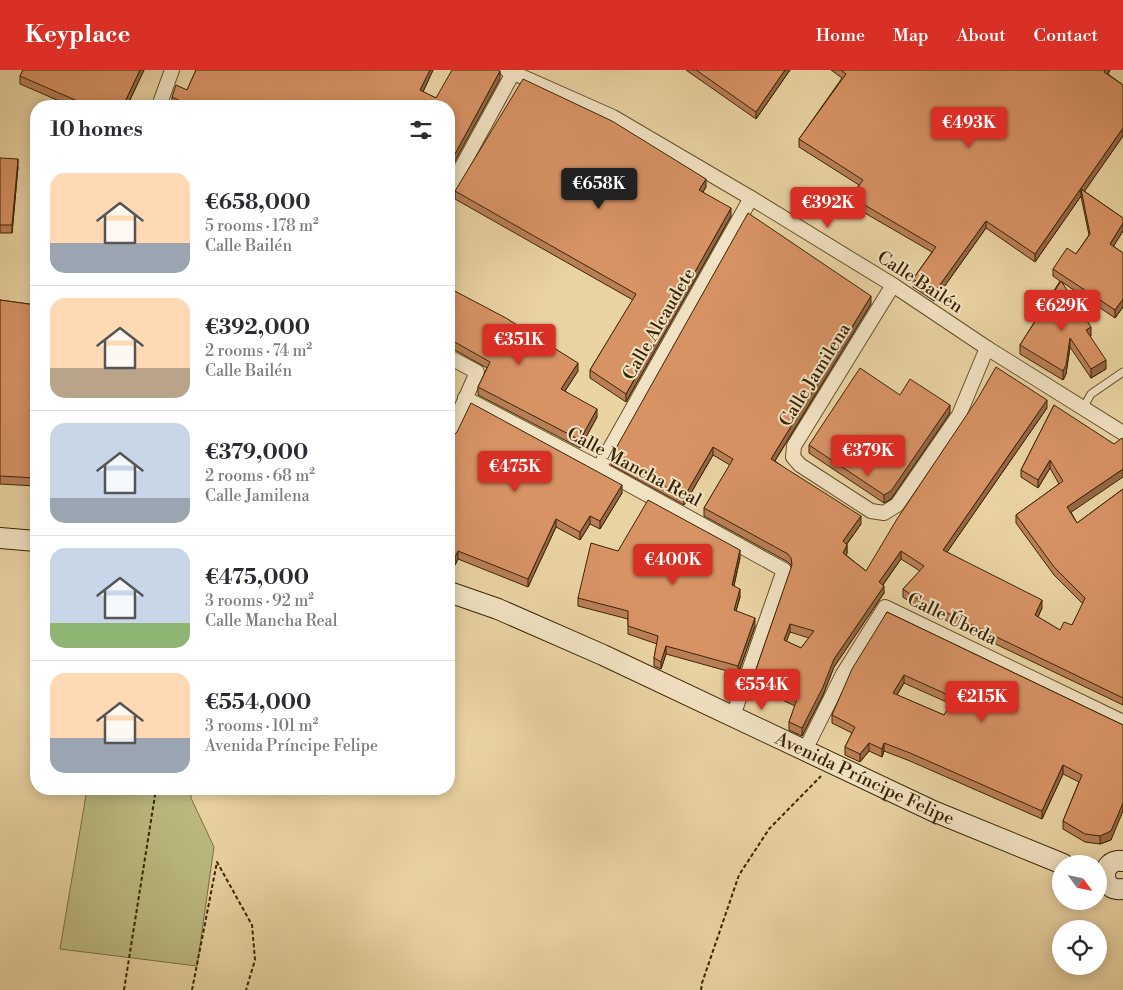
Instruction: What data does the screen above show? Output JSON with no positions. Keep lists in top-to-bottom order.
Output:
{
  "streets": {
    "main road": ["Avenida Príncipe Felipe"],
    "street": [
      "Calle Bailén",
      "Calle Alcaudete",
      "Calle Jamilena",
      "Calle Mancha Real",
      "Calle Úbeda"
    ]
  },
  "crossings": [
    ["Calle Bailén", "Calle Alcaudete"],
    ["Calle Bailén", "Calle Jamilena"],
    ["Calle Alcaudete", "Calle Mancha Real"],
    ["Calle Mancha Real", "Avenida Príncipe Felipe"],
    ["Calle Úbeda", "Avenida Príncipe Felipe"]
  ],
  "north": "bottom right",
  "page": {
    "header": "Keyplace",
    "nav": [
      "Home",
      "Map",
      "About",
      "Contact"
    ],
    "heading": "10 homes",
    "price": [
      "€493K",
      "€658K",
      "€392K",
      "€629K",
      "€351K",
      "€379K",
      "€475K",
      "€400K",
      "€554K",
      "€215K"
    ],
    "list": [
      {
        "name": "€658,000",
        "note": "5 rooms · 178 m² · Calle Bailén"
      },
      {
        "name": "€392,000",
        "note": "2 rooms · 74 m² · Calle Bailén"
      },
      {
        "name": "€379,000",
        "note": "2 rooms · 68 m² · Calle Jamilena"
      },
      {
        "name": "€475,000",
        "note": "3 rooms · 92 m² · Calle Mancha Real"
      },
      {
        "name": "€554,000",
        "note": "3 rooms · 101 m² · Avenida Príncipe Felipe"
      }
    ]
  }
}
